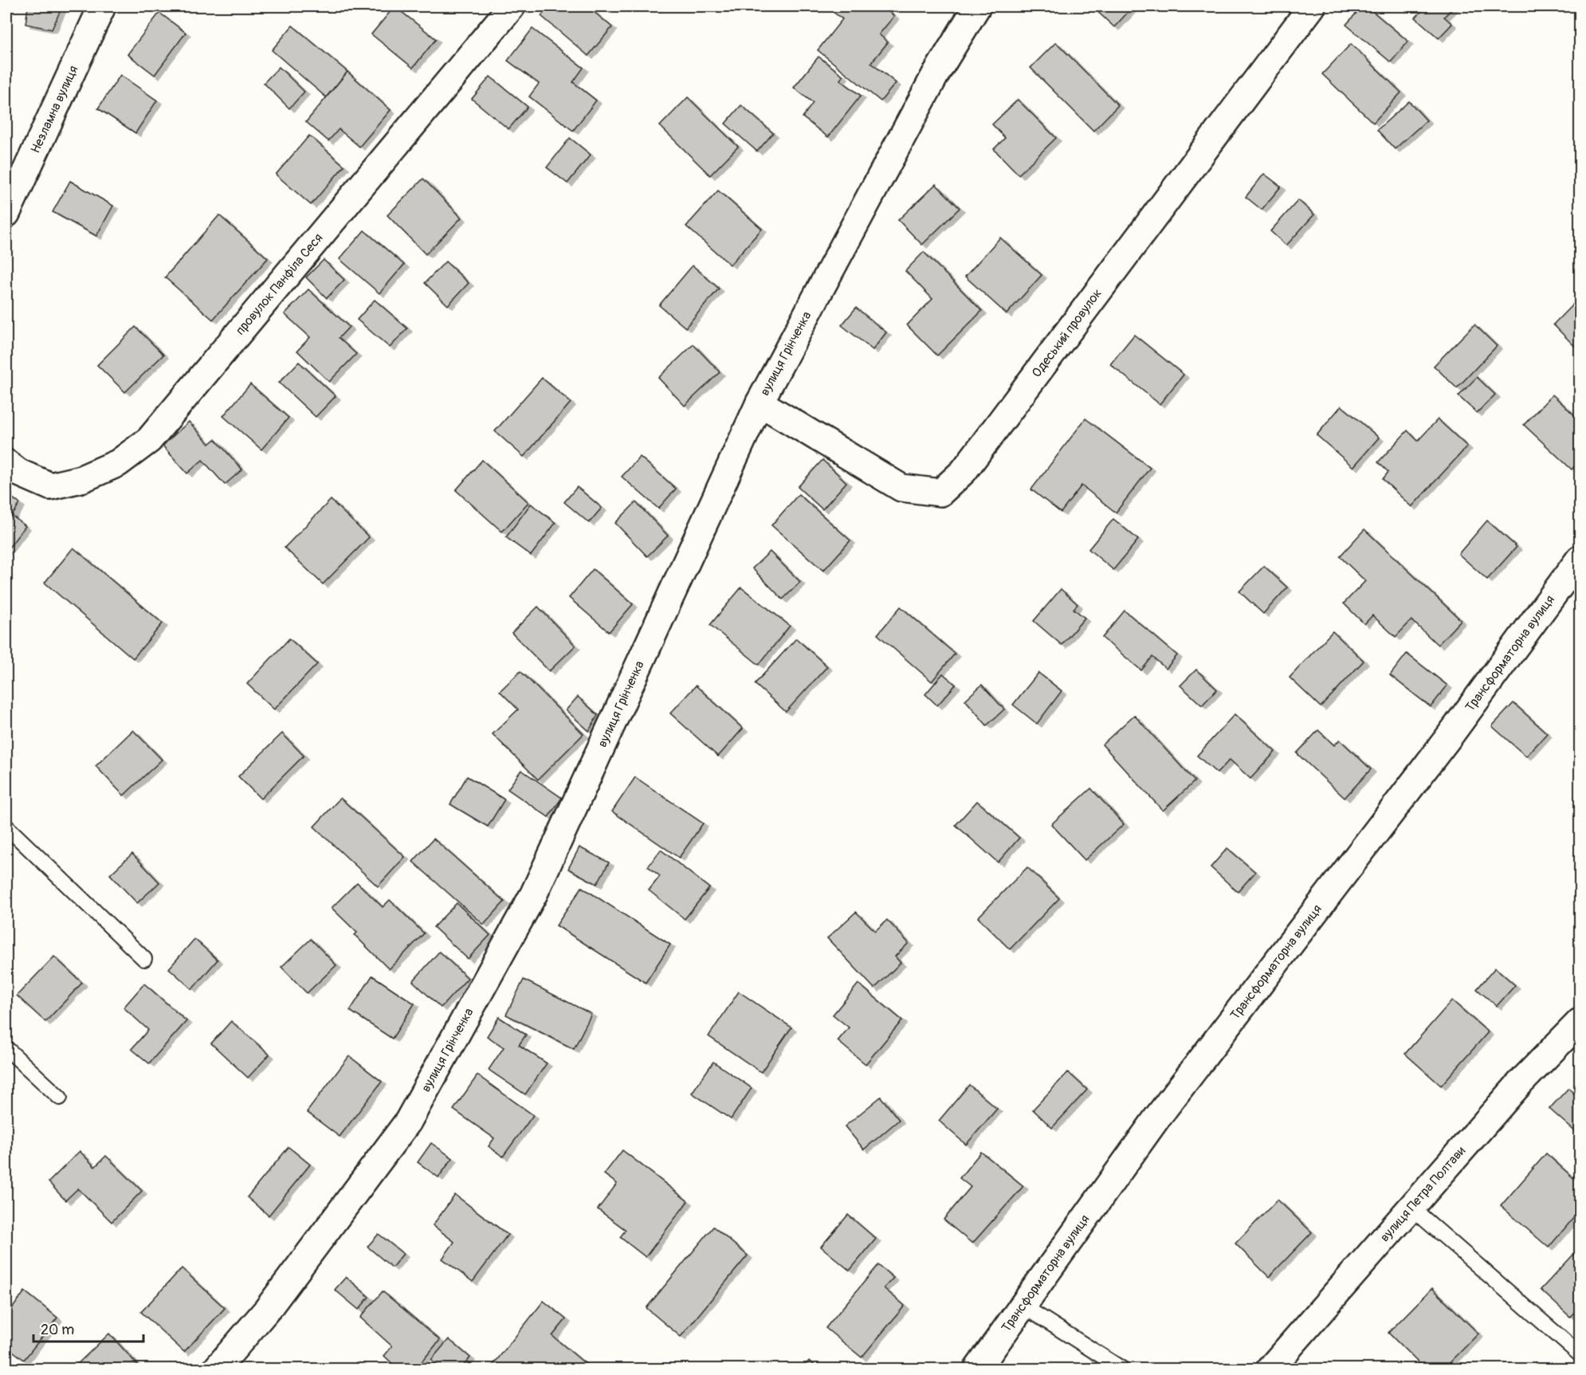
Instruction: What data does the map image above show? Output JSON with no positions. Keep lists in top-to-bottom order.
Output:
{
  "streets": {
    "street": [
      "Незламна вулиця",
      "провулок Панфіла Сеся",
      "Одеський провулок",
      "вулиця Грінченка",
      "Трансформаторна вулиця",
      "вулиця Петра Полтави"
    ]
  },
  "crossings": [
    ["Одеський провулок", "вулиця Грінченка"]
  ],
  "scale_bar": "20 m"
}
